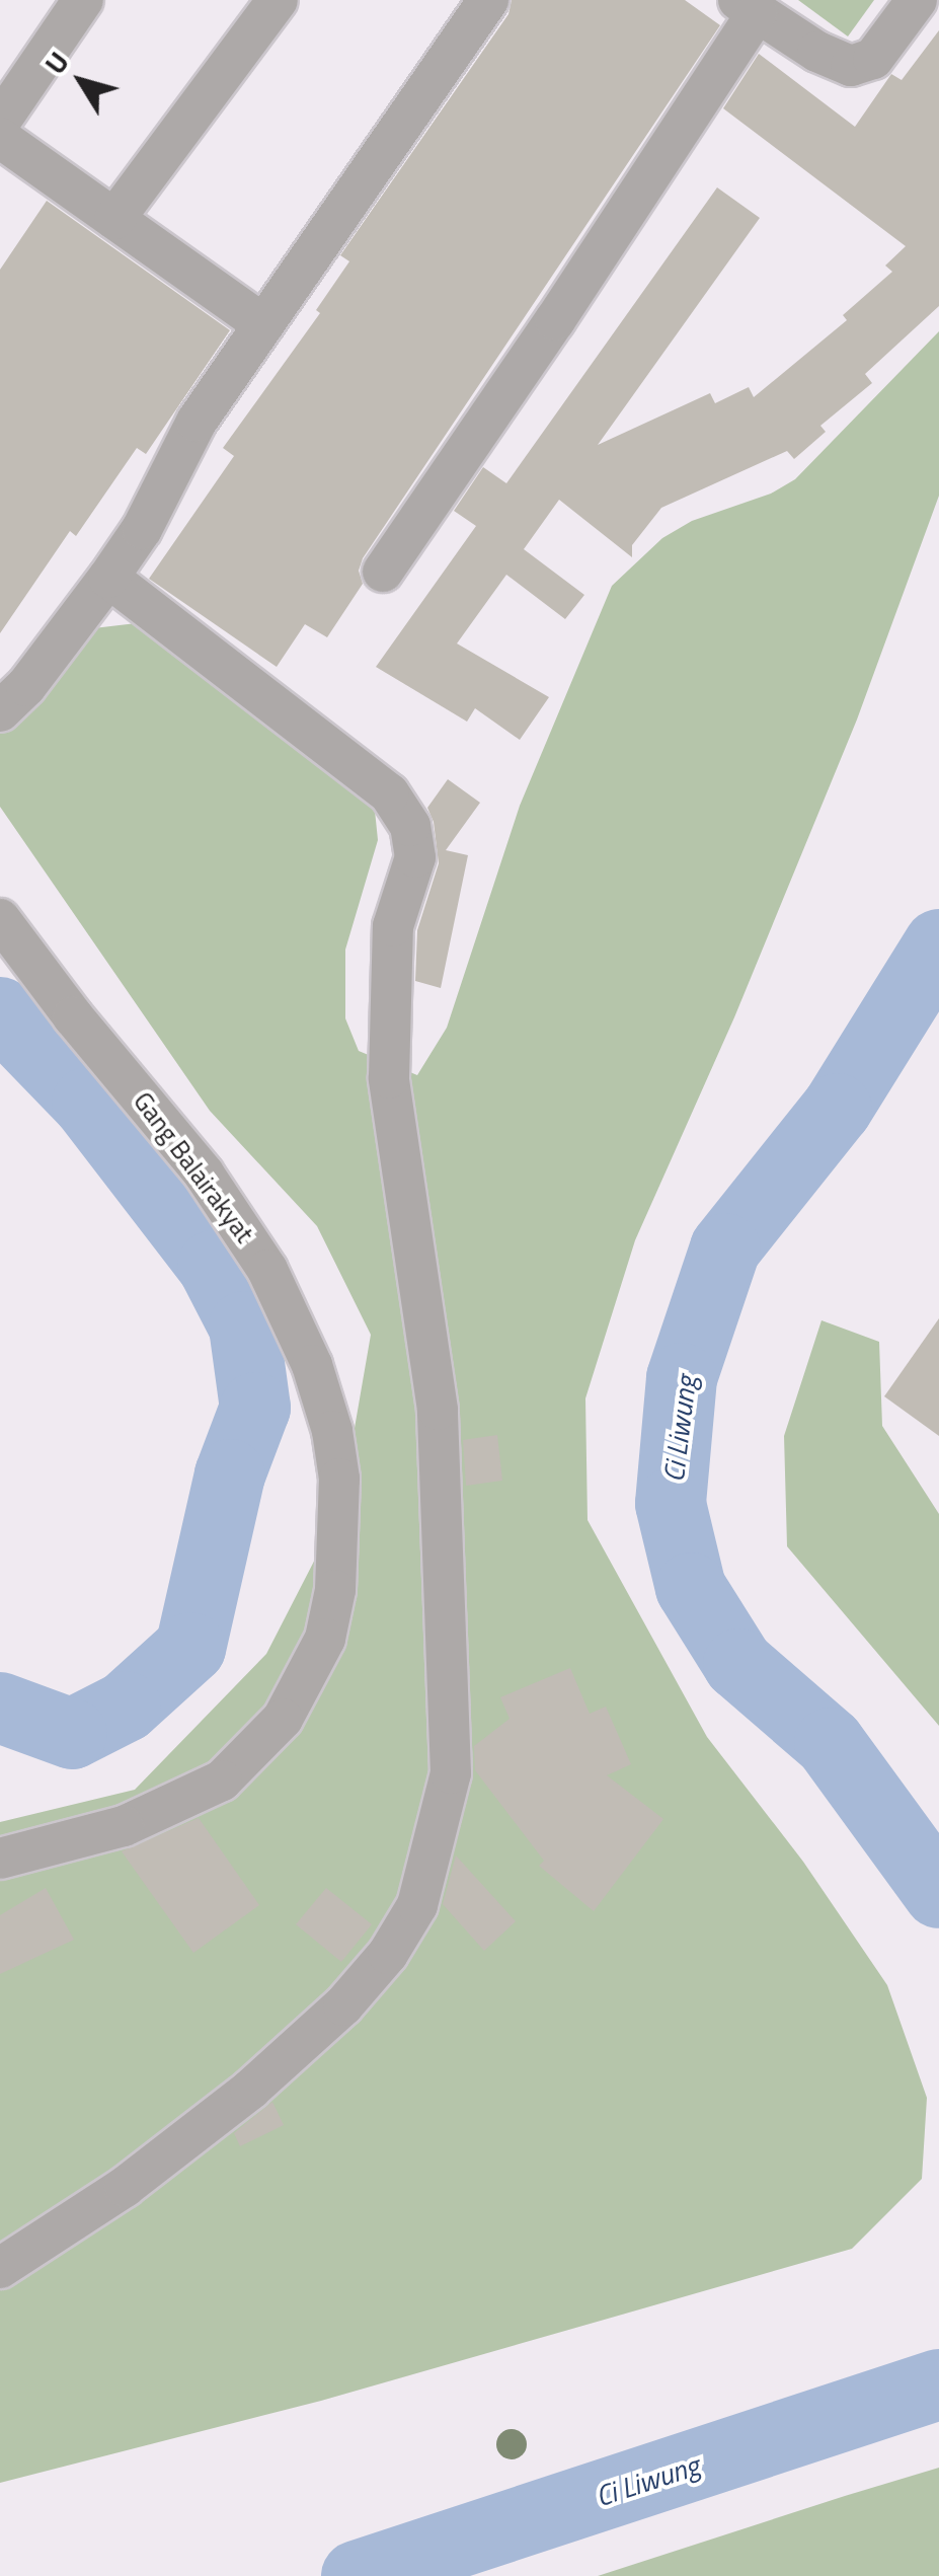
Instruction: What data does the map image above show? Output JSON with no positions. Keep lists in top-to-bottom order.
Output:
{
  "streets": {
    "street": ["Gang Balairakyat"]
  },
  "water": ["Ci Liwung"],
  "north": "top left"
}
